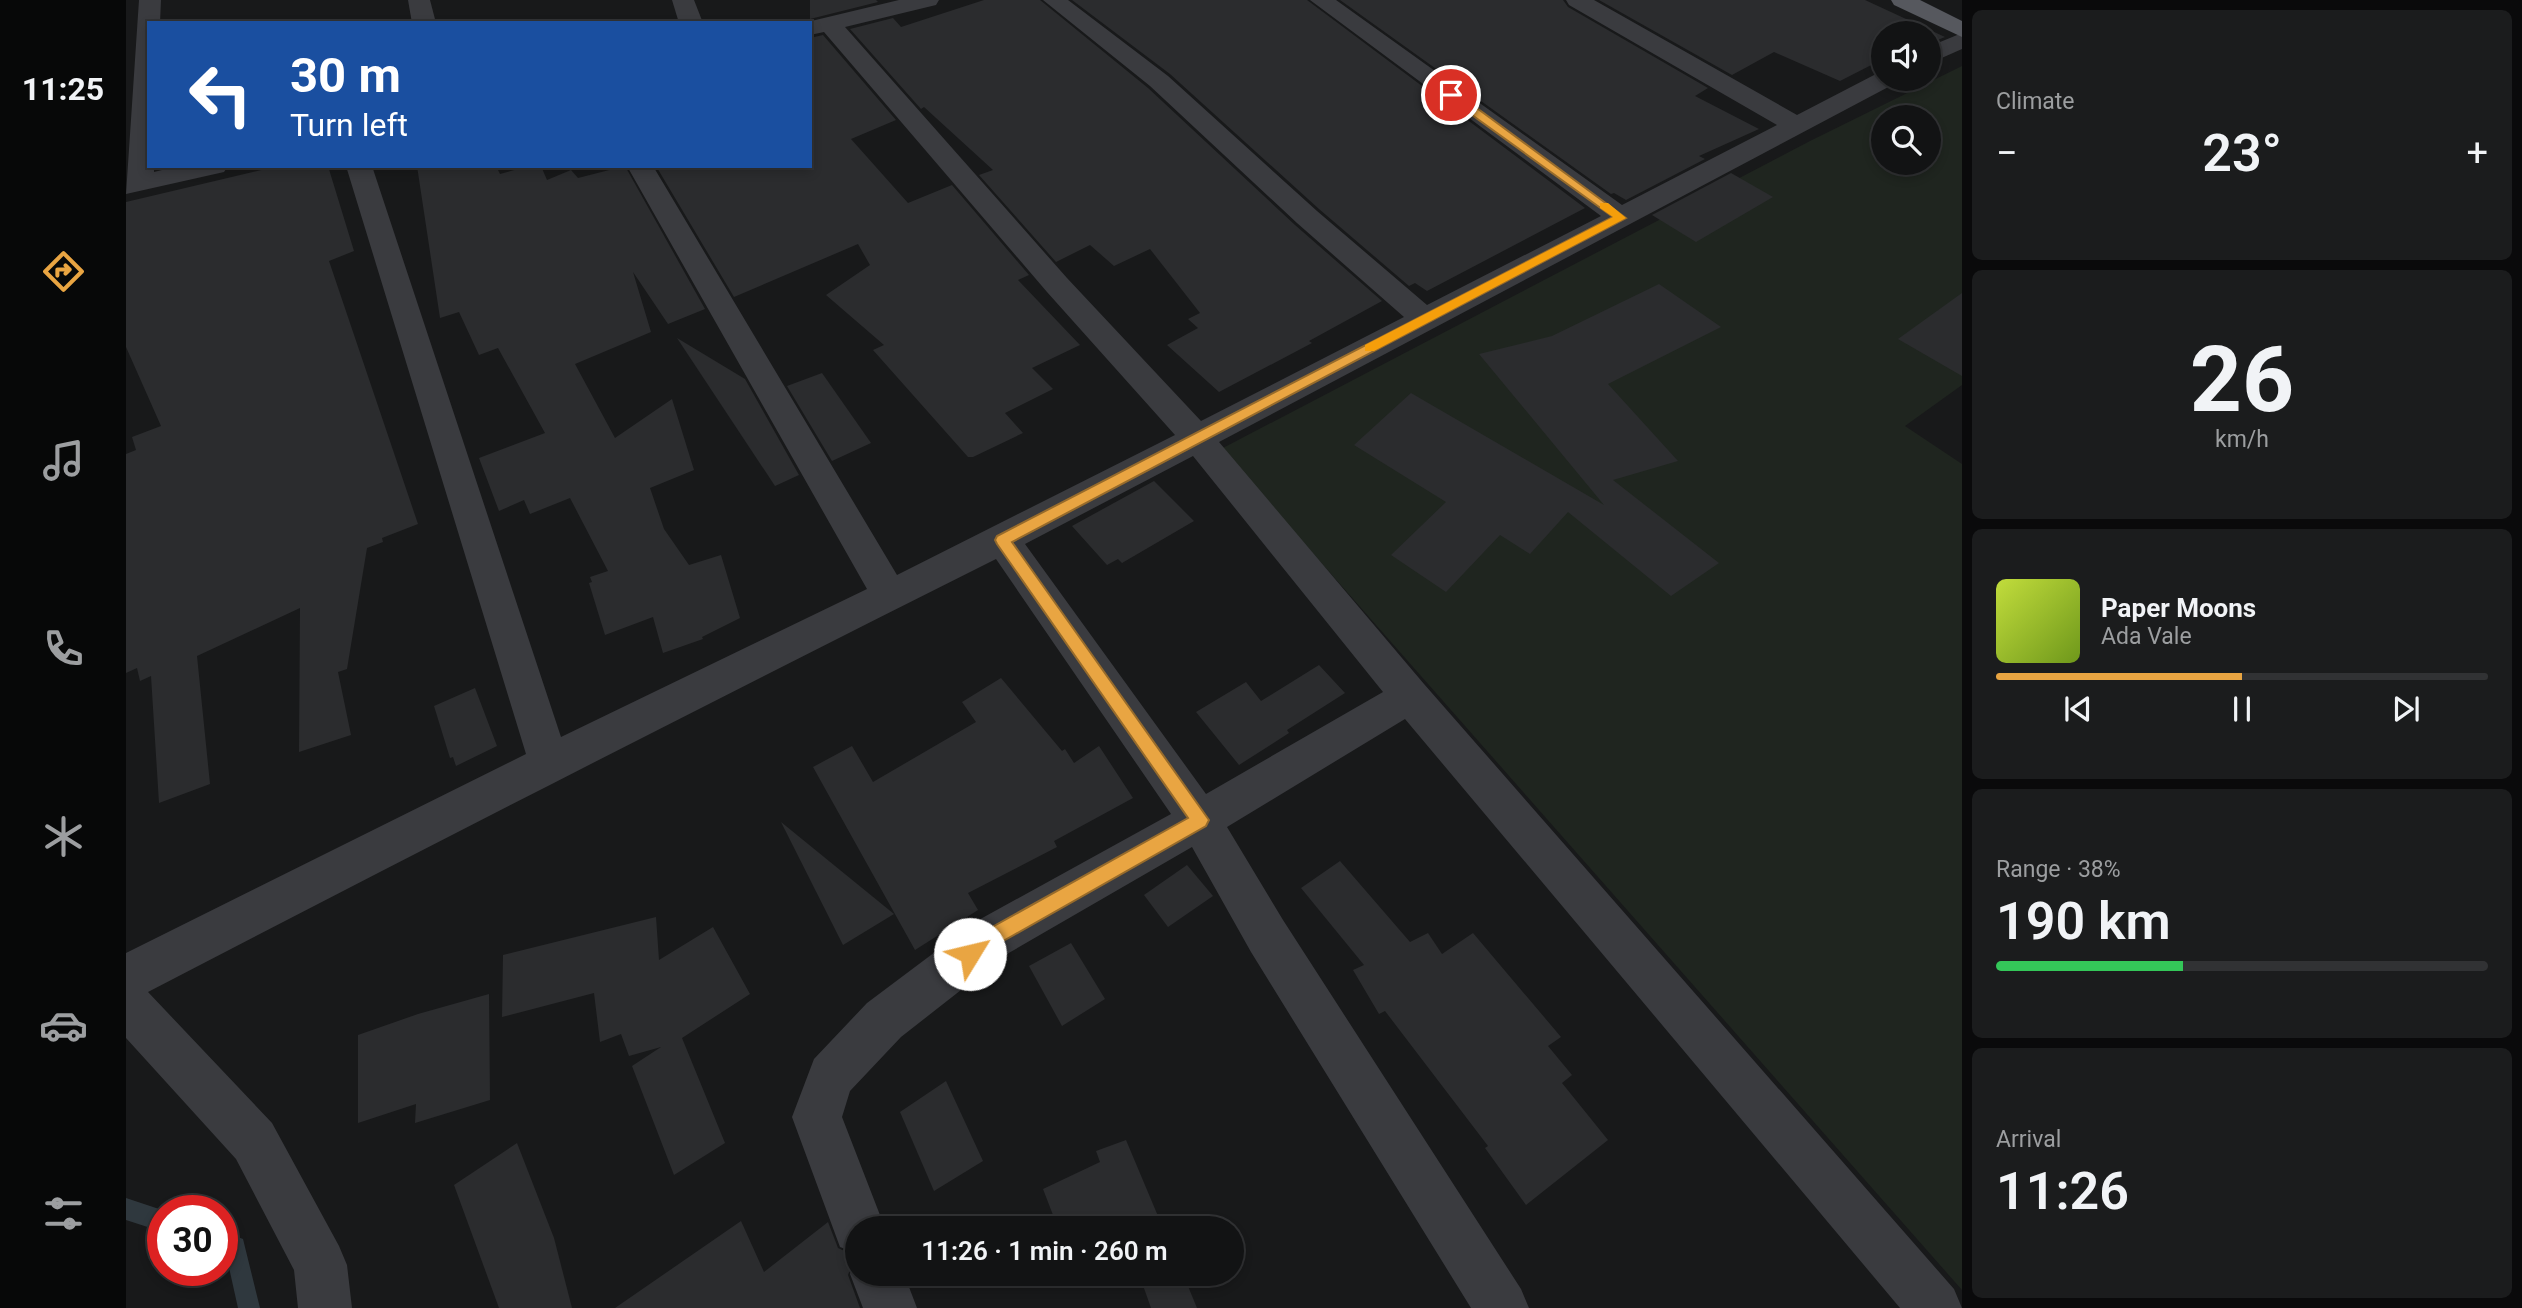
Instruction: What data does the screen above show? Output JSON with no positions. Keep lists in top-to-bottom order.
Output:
{
  "page": {
    "tabs": "11:25",
    "tile": [
      "Climate",
      ["26", "km/h"],
      ["Range · 38%", "190 km"],
      ["Arrival", "11:26"]
    ],
    "turn": ["30 m", "Turn left"],
    "heat": ["−", "23°", "+"],
    "song": ["Paper Moons", "Ada Vale"],
    "limit": "30",
    "trip": "11:26 · 1 min · 260 m"
  }
}
